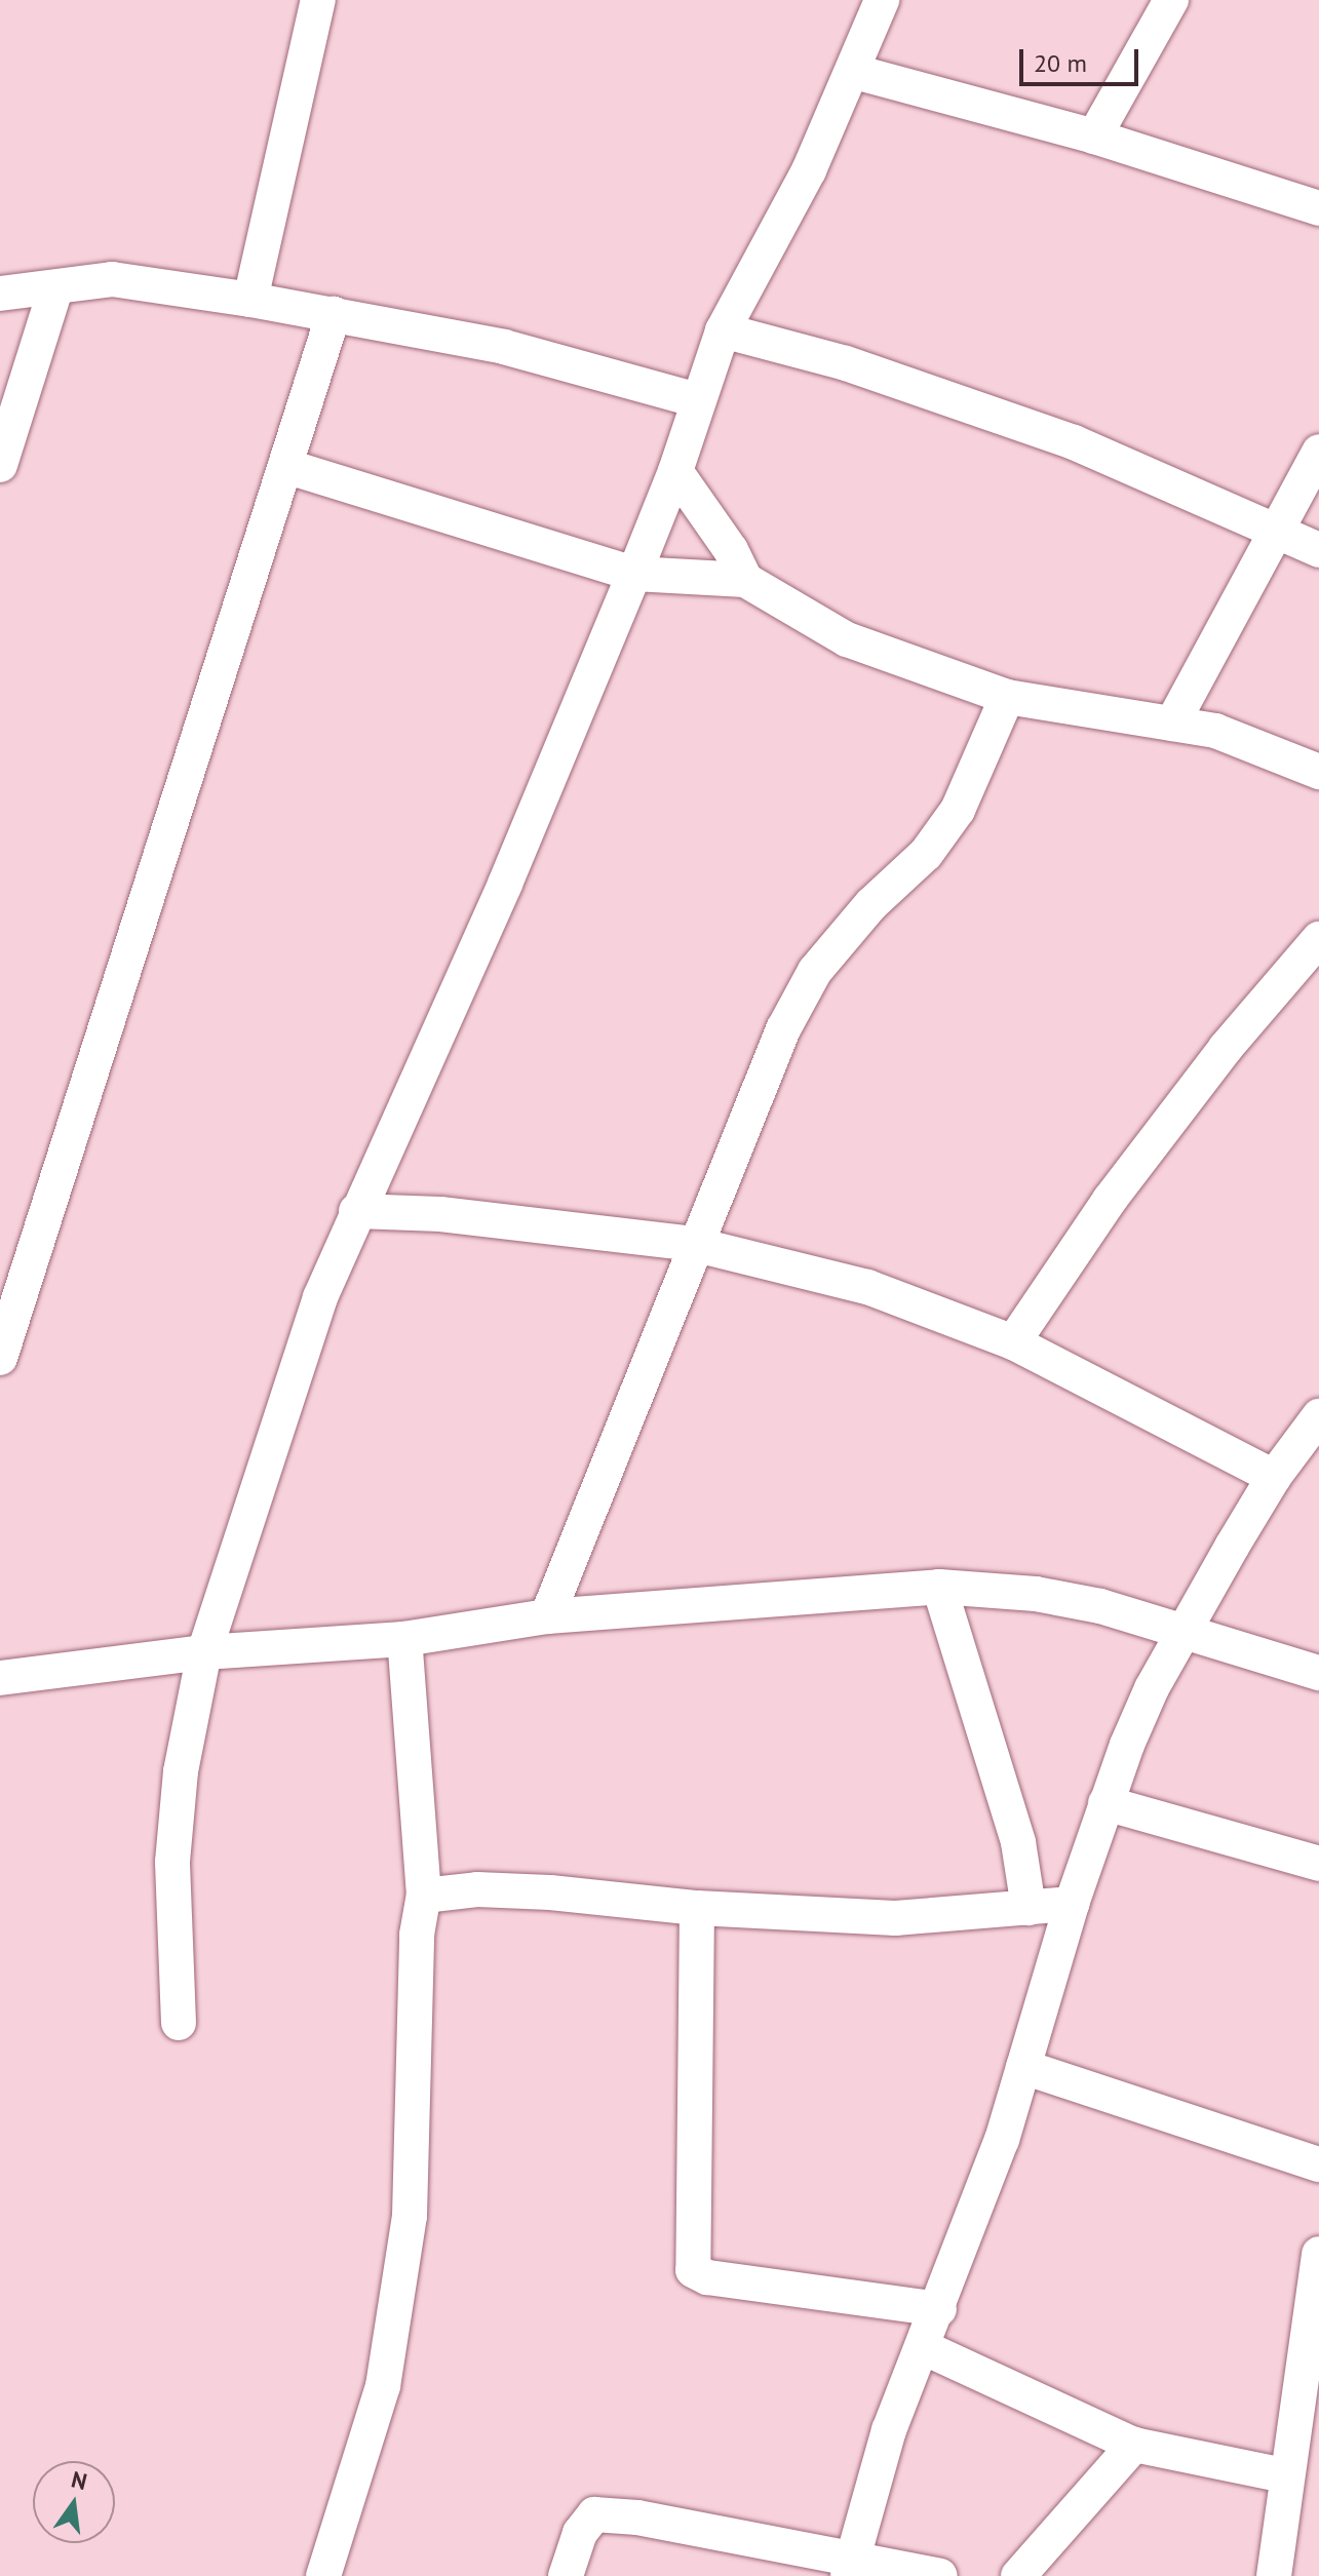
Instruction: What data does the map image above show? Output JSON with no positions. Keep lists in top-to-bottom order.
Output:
{
  "scale_bar": "20 m",
  "north": "top"
}
